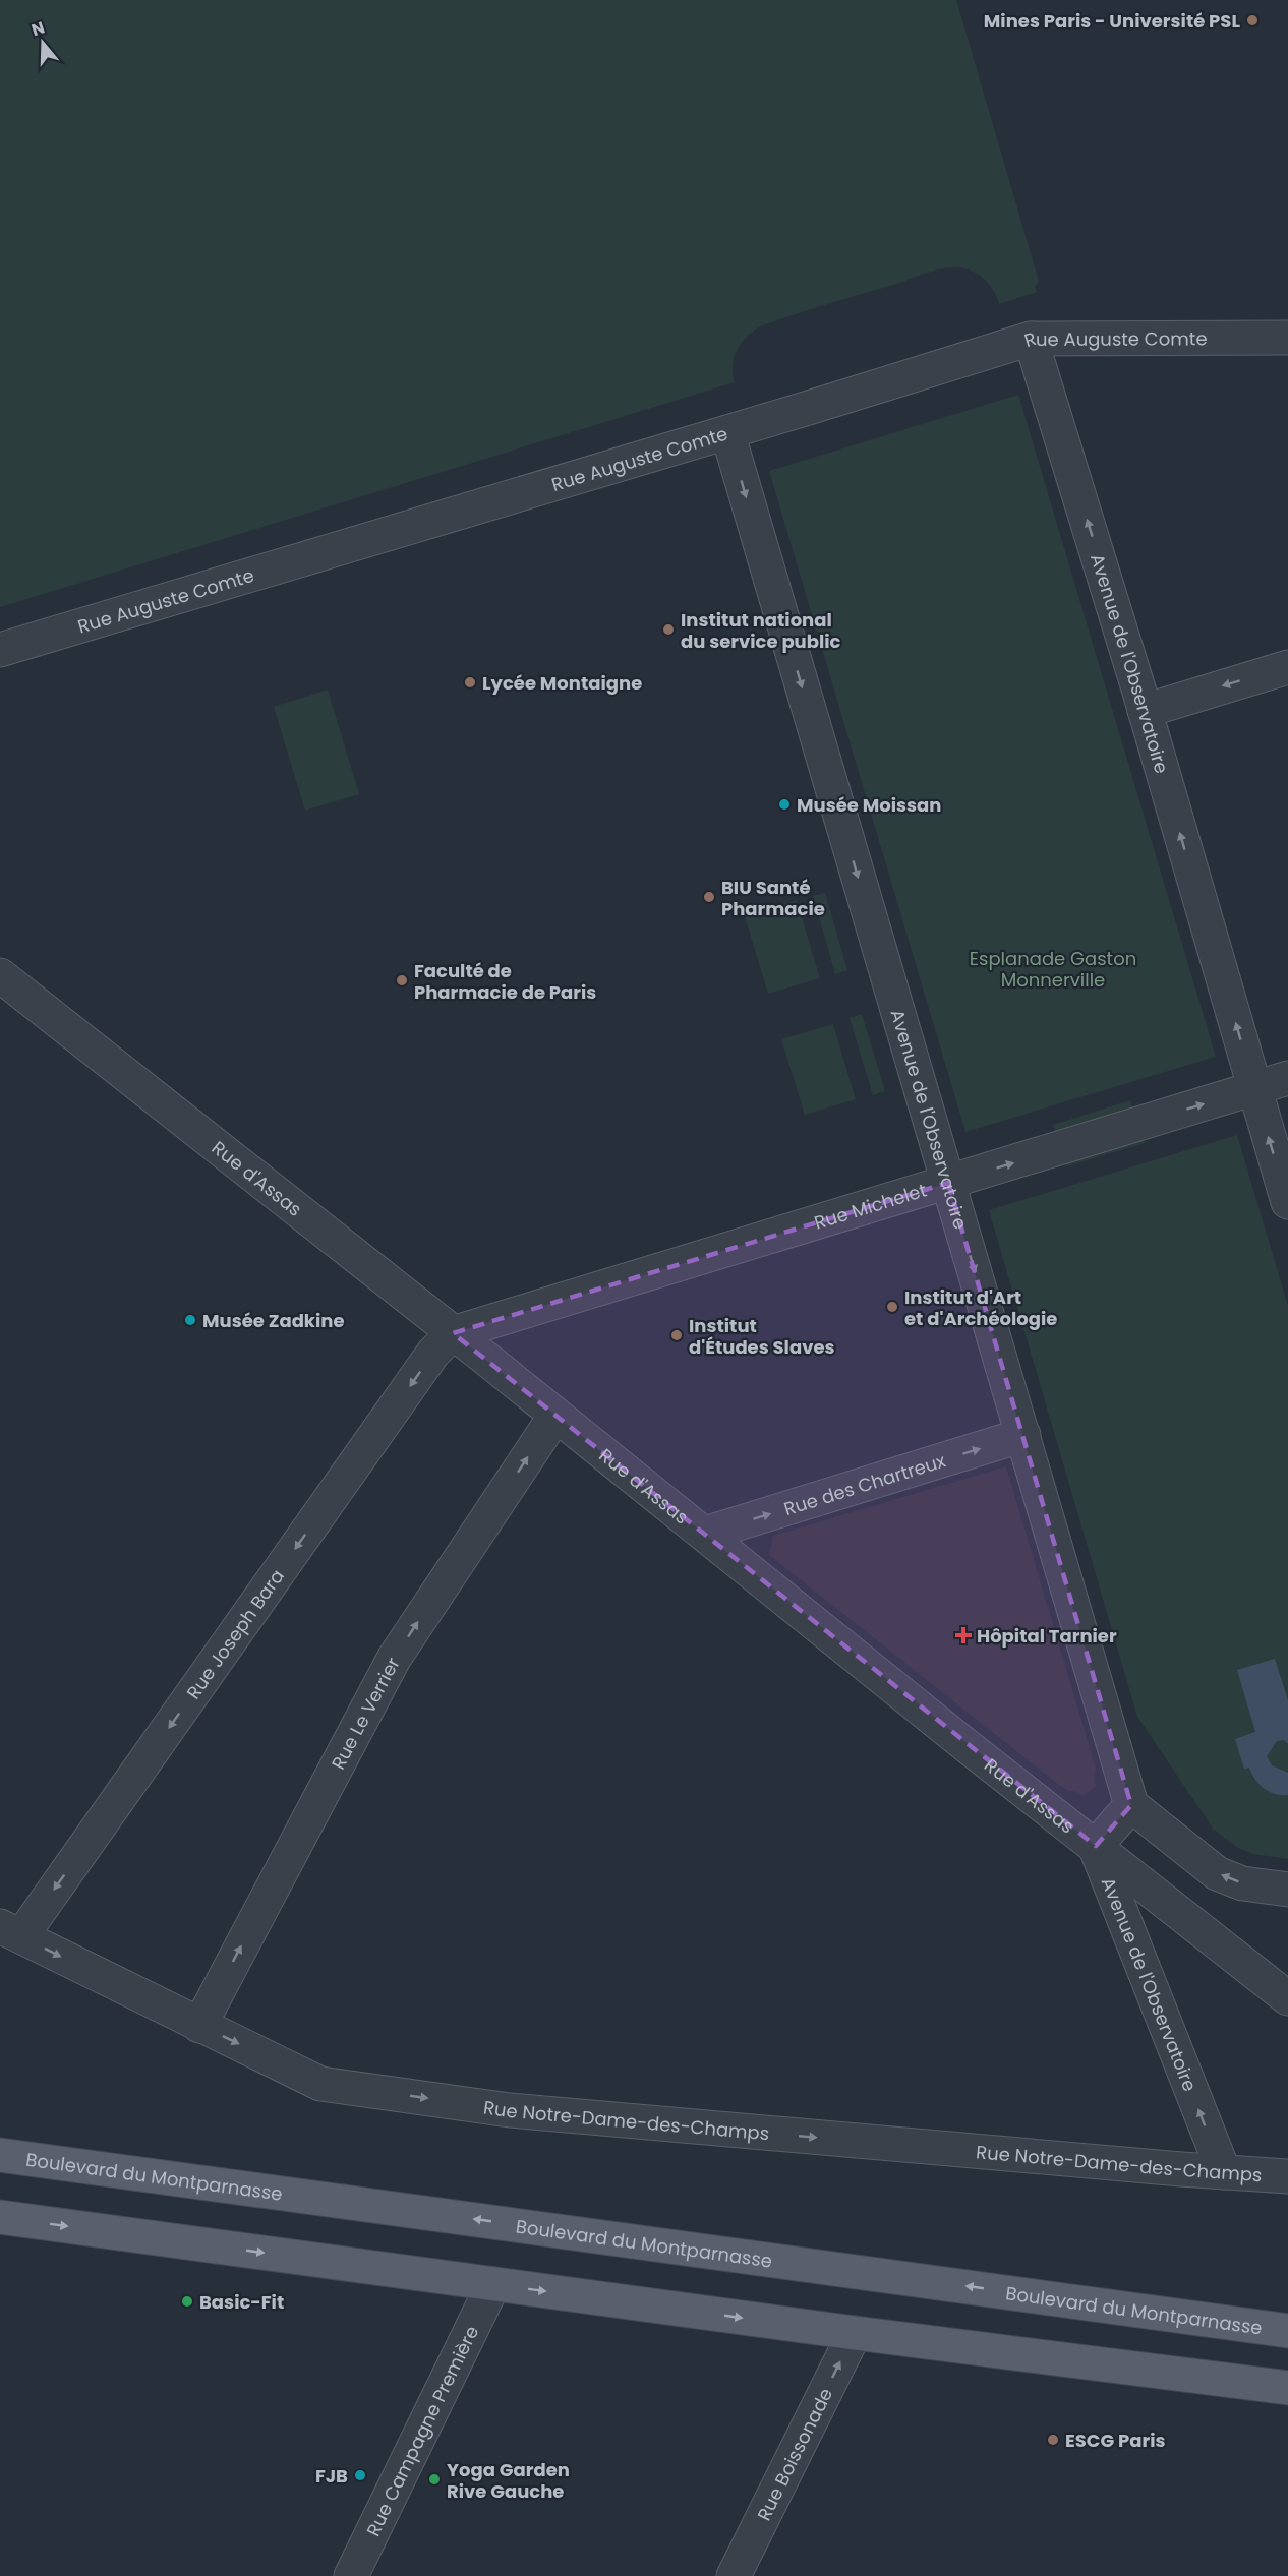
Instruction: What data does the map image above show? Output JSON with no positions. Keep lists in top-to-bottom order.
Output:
{
  "streets": {
    "main road": ["Boulevard du Montparnasse"],
    "street": [
      "Rue Auguste Comte",
      "Avenue de l'Observatoire",
      "Rue d'Assas",
      "Rue Michelet",
      "Rue des Chartreux",
      "Rue Joseph Bara",
      "Rue Le Verrier",
      "Rue Notre-Dame-des-Champs",
      "Rue Campagne Première",
      "Rue Boissonade"
    ]
  },
  "crossings": [
    ["Rue Auguste Comte", "Avenue de l'Observatoire"],
    ["Avenue de l'Observatoire", "Rue d'Assas"],
    ["Avenue de l'Observatoire", "Rue Michelet"],
    ["Avenue de l'Observatoire", "Rue des Chartreux"],
    ["Avenue de l'Observatoire", "Rue Notre-Dame-des-Champs"],
    ["Rue d'Assas", "Rue Michelet"],
    ["Rue d'Assas", "Rue des Chartreux"],
    ["Rue d'Assas", "Rue Joseph Bara"],
    ["Rue d'Assas", "Rue Le Verrier"],
    ["Rue Michelet", "Rue Joseph Bara"],
    ["Rue Joseph Bara", "Rue Notre-Dame-des-Champs"],
    ["Rue Le Verrier", "Rue Notre-Dame-des-Champs"]
  ],
  "one_way": [
    "Rue Michelet",
    "Rue des Chartreux",
    "Rue Joseph Bara",
    "Rue Le Verrier",
    "Rue Notre-Dame-des-Champs",
    "Rue Boissonade"
  ],
  "parks": ["Esplanade Gaston Monnerville"],
  "places": {
    "other": [
      "Mines Paris - Université PSL",
      "Institut national du service public",
      "Lycée Montaigne",
      "Musée Moissan",
      "BIU Santé Pharmacie",
      "Faculté de Pharmacie de Paris",
      "Institut d'Art et d'Archéologie",
      "Musée Zadkine",
      "Institut d'Études Slaves",
      "Basic-Fit",
      "ESCG Paris",
      "FJB",
      "Yoga Garden Rive Gauche"
    ],
    "health": ["Hôpital Tarnier"]
  },
  "north": "top"
}
